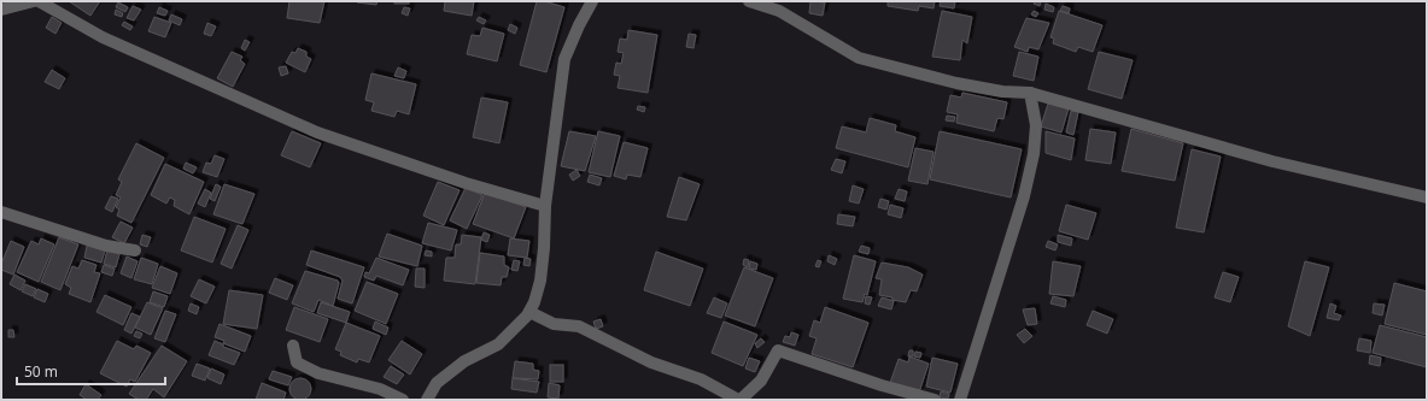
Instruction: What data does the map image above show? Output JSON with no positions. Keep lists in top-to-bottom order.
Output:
{
  "scale_bar": "50 m"
}
